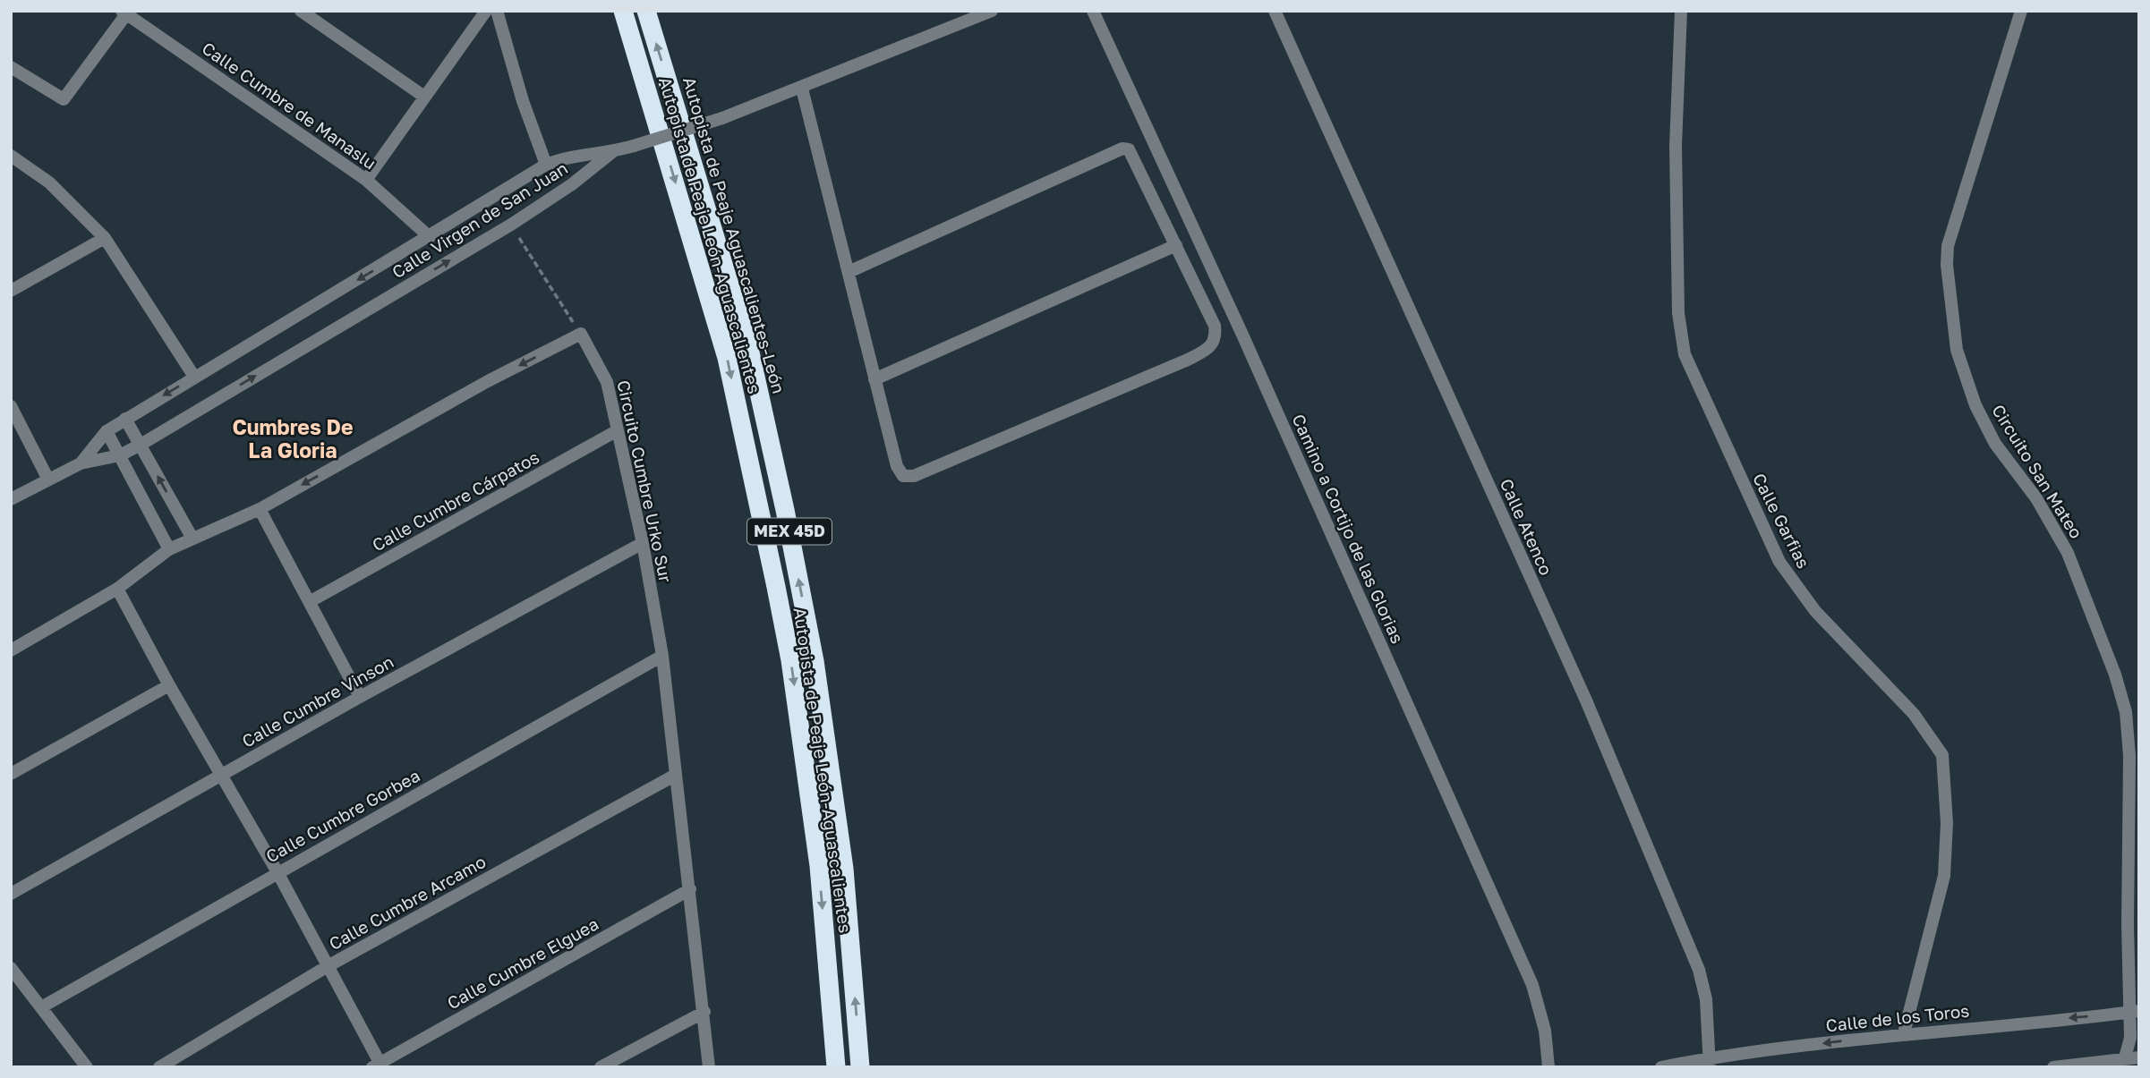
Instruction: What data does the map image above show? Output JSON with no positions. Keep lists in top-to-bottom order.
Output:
{
  "streets": {
    "highway": ["Autopista de Peaje León-Aguascalientes", "Autopista de Peaje Aguascalientes-León", "MEX 45D"],
    "street": [
      "Calle Cumbre de Manaslu",
      "Calle Virgen de San Juan",
      "Circuito San Mateo",
      "Circuito Cumbre Urko Sur",
      "Calle Cumbre Cárpatos",
      "Calle Garfias",
      "Calle Atenco",
      "Camino a Cortijo de las Glorias",
      "Calle Cumbre Vinson",
      "Calle Cumbre Gorbea",
      "Calle Cumbre Arcamo",
      "Calle Cumbre Elguea",
      "Calle de los Toros"
    ]
  },
  "crossings": [
    ["Calle Cumbre de Manaslu", "Calle Virgen de San Juan"],
    ["Circuito San Mateo", "Calle de los Toros"],
    ["Circuito Cumbre Urko Sur", "Calle Cumbre Cárpatos"],
    ["Circuito Cumbre Urko Sur", "Calle Cumbre Vinson"],
    ["Circuito Cumbre Urko Sur", "Calle Cumbre Gorbea"],
    ["Circuito Cumbre Urko Sur", "Calle Cumbre Arcamo"],
    ["Circuito Cumbre Urko Sur", "Calle Cumbre Elguea"],
    ["Calle Garfias", "Calle de los Toros"],
    ["Calle Atenco", "Calle de los Toros"]
  ],
  "one_way": ["Autopista de Peaje León-Aguascalientes", "Autopista de Peaje Aguascalientes-León", "Calle de los Toros"],
  "districts": ["Cumbres De La Gloria"]
}
